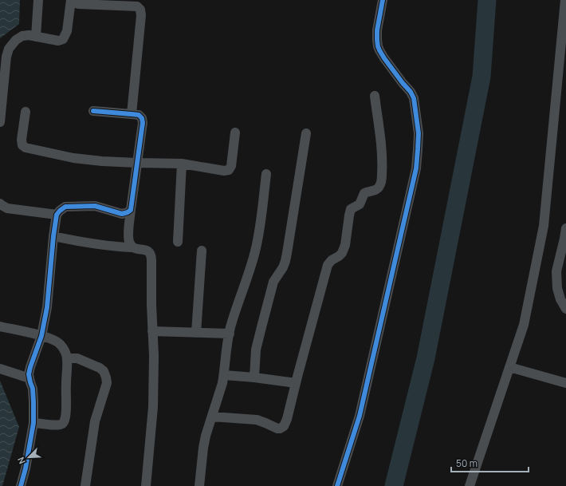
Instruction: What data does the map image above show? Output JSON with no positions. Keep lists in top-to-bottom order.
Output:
{
  "scale_bar": "50 m",
  "north": "bottom left"
}
